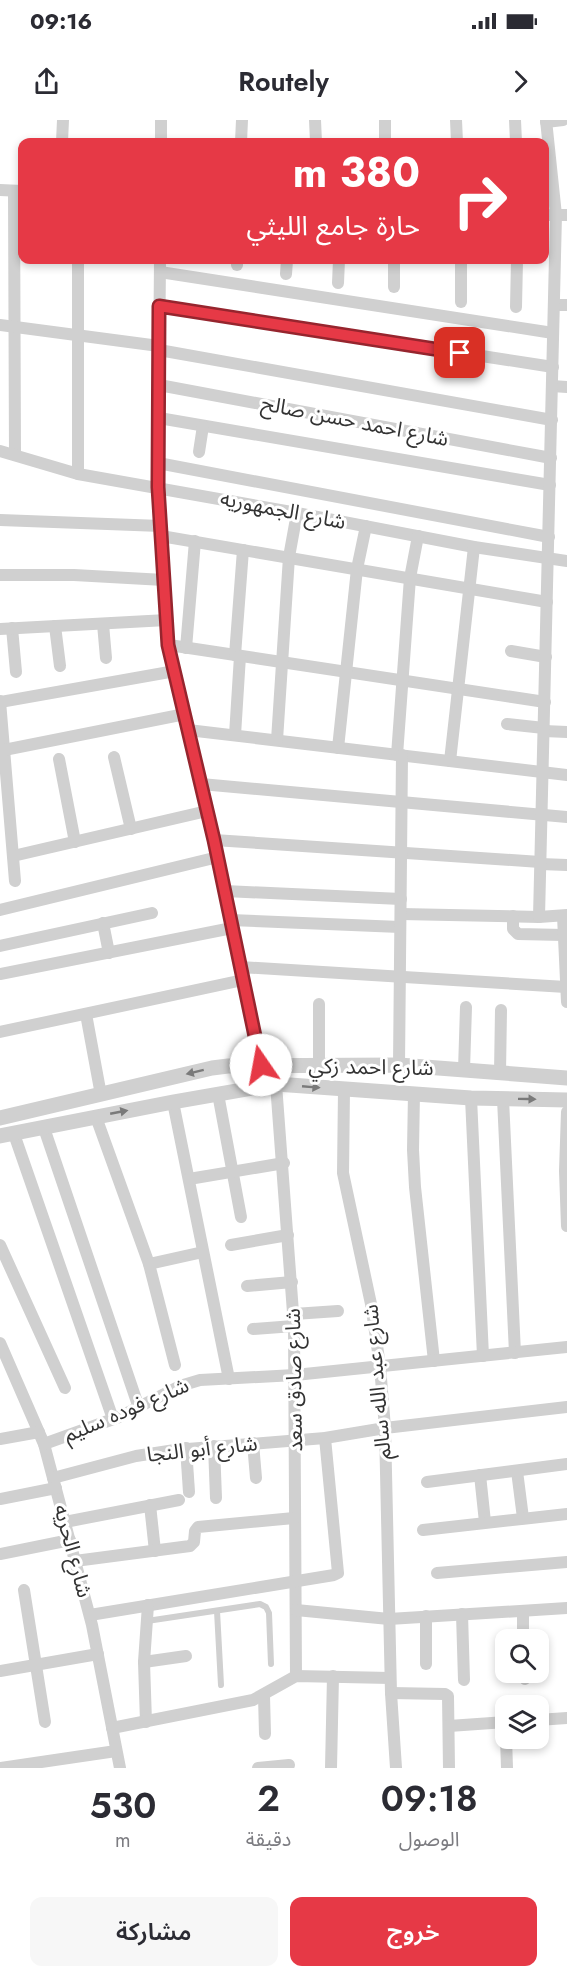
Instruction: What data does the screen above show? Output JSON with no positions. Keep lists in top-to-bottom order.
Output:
{
  "streets": {
    "street": [
      "شارع احمد حسن صالح",
      "شارع الجمهوريه",
      "شارع احمد زكي",
      "شارع صادق سعد",
      "شارع عبد الله سالم",
      "شارع فوده سليم",
      "شارع أبو النجا",
      "شارع الحريه"
    ]
  },
  "crossings": [
    ["شارع احمد زكي", "شارع صادق سعد"],
    ["شارع احمد زكي", "شارع عبد الله سالم"],
    ["شارع صادق سعد", "شارع فوده سليم"],
    ["شارع صادق سعد", "شارع أبو النجا"],
    ["شارع عبد الله سالم", "شارع فوده سليم"],
    ["شارع عبد الله سالم", "شارع أبو النجا"],
    ["شارع فوده سليم", "شارع الحريه"],
    ["شارع أبو النجا", "شارع الحريه"]
  ],
  "page": {
    "status": "09:16",
    "header": "Routely",
    "turn": ["380 m", "حارة جامع الليثي"],
    "eta": [
      "09:18",
      "الوصول",
      "2",
      "دقيقة",
      "530",
      "m"
    ],
    "buttons": ["خروج", "مشاركة"]
  }
}
